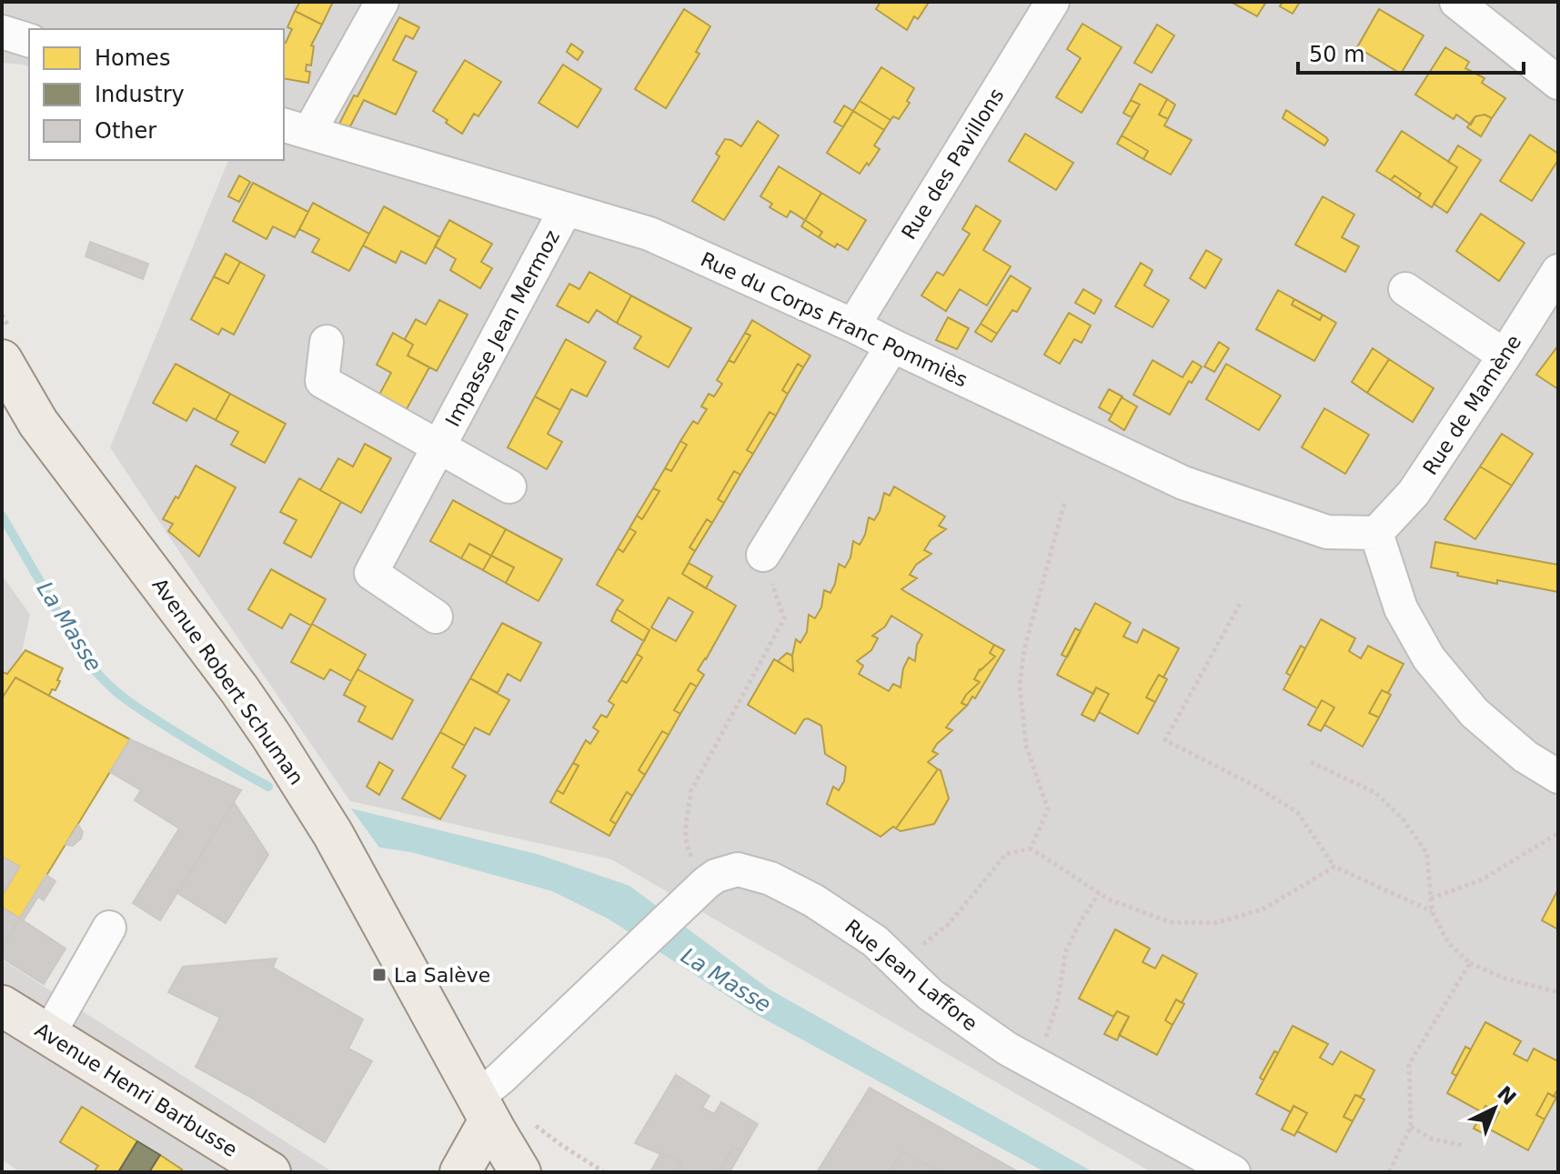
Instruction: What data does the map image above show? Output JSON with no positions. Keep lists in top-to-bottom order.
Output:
{
  "streets": {
    "main road": ["Avenue Robert Schuman", "Avenue Henri Barbusse"],
    "street": [
      "Rue des Pavillons",
      "Rue du Corps Franc Pommiès",
      "Impasse Jean Mermoz",
      "Rue de Mamène",
      "Rue Jean Laffore"
    ]
  },
  "crossings": [
    ["Rue des Pavillons", "Rue du Corps Franc Pommiès"],
    ["Rue du Corps Franc Pommiès", "Impasse Jean Mermoz"],
    ["Rue du Corps Franc Pommiès", "Rue de Mamène"],
    ["Avenue Robert Schuman", "Rue Jean Laffore"]
  ],
  "water": ["La Masse"],
  "places": {
    "transit": ["La Salève"]
  },
  "legend": ["Homes", "Industry", "Other"],
  "scale_bar": "50 m",
  "north": "top right"
}
